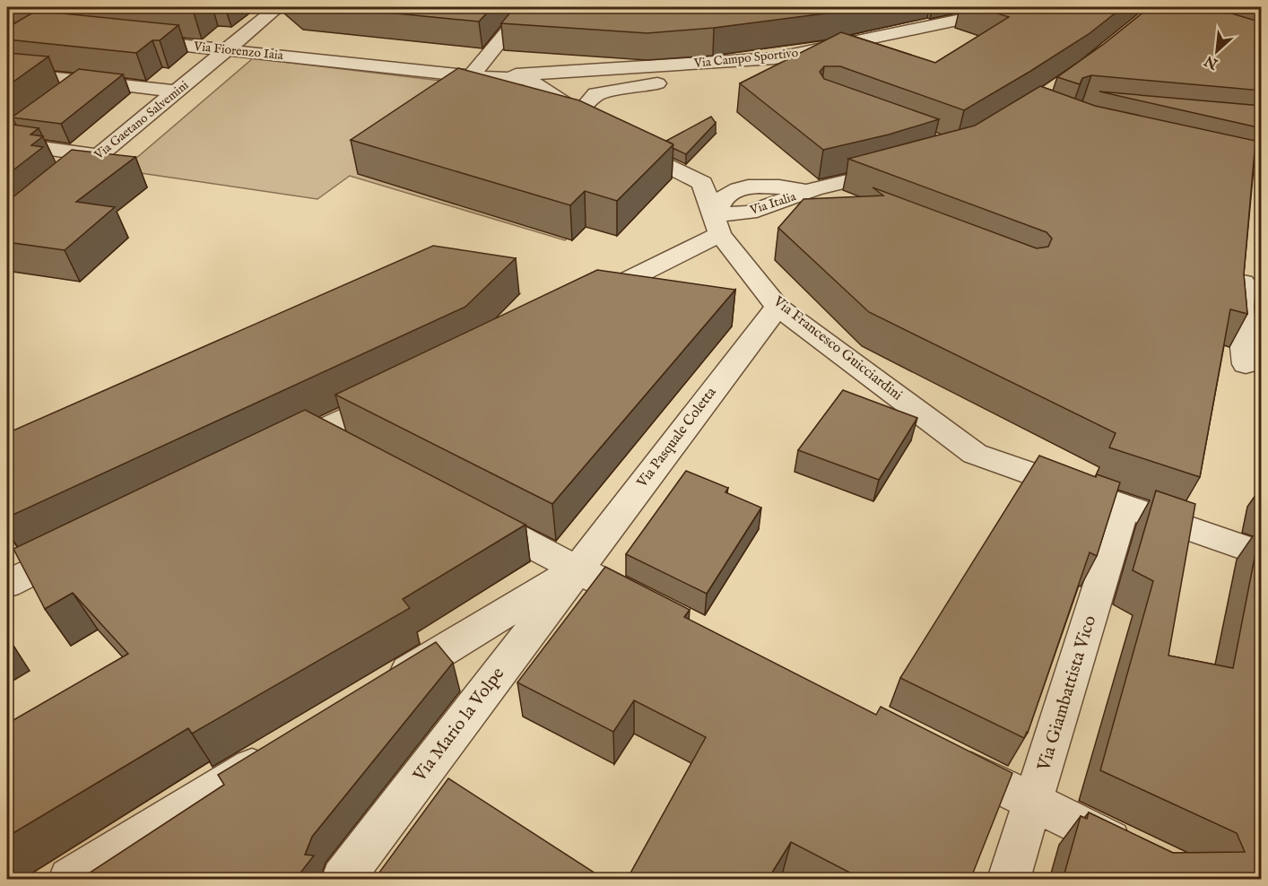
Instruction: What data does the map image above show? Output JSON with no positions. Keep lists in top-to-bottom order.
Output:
{
  "streets": {
    "street": [
      "Via Fiorenzo Iaia",
      "Via Campo Sportivo",
      "Via Gaetano Salvemini",
      "Via Italia",
      "Via Francesco Guicciardini",
      "Via Pasquale Coletta",
      "Via Giambattista Vico",
      "Via Mario la Volpe"
    ]
  },
  "crossings": [
    ["Via Fiorenzo Iaia", "Via Campo Sportivo"],
    ["Via Fiorenzo Iaia", "Via Gaetano Salvemini"],
    ["Via Italia", "Via Francesco Guicciardini"],
    ["Via Francesco Guicciardini", "Via Pasquale Coletta"],
    ["Via Francesco Guicciardini", "Via Giambattista Vico"],
    ["Via Pasquale Coletta", "Via Mario la Volpe"]
  ],
  "north": "bottom left"
}
